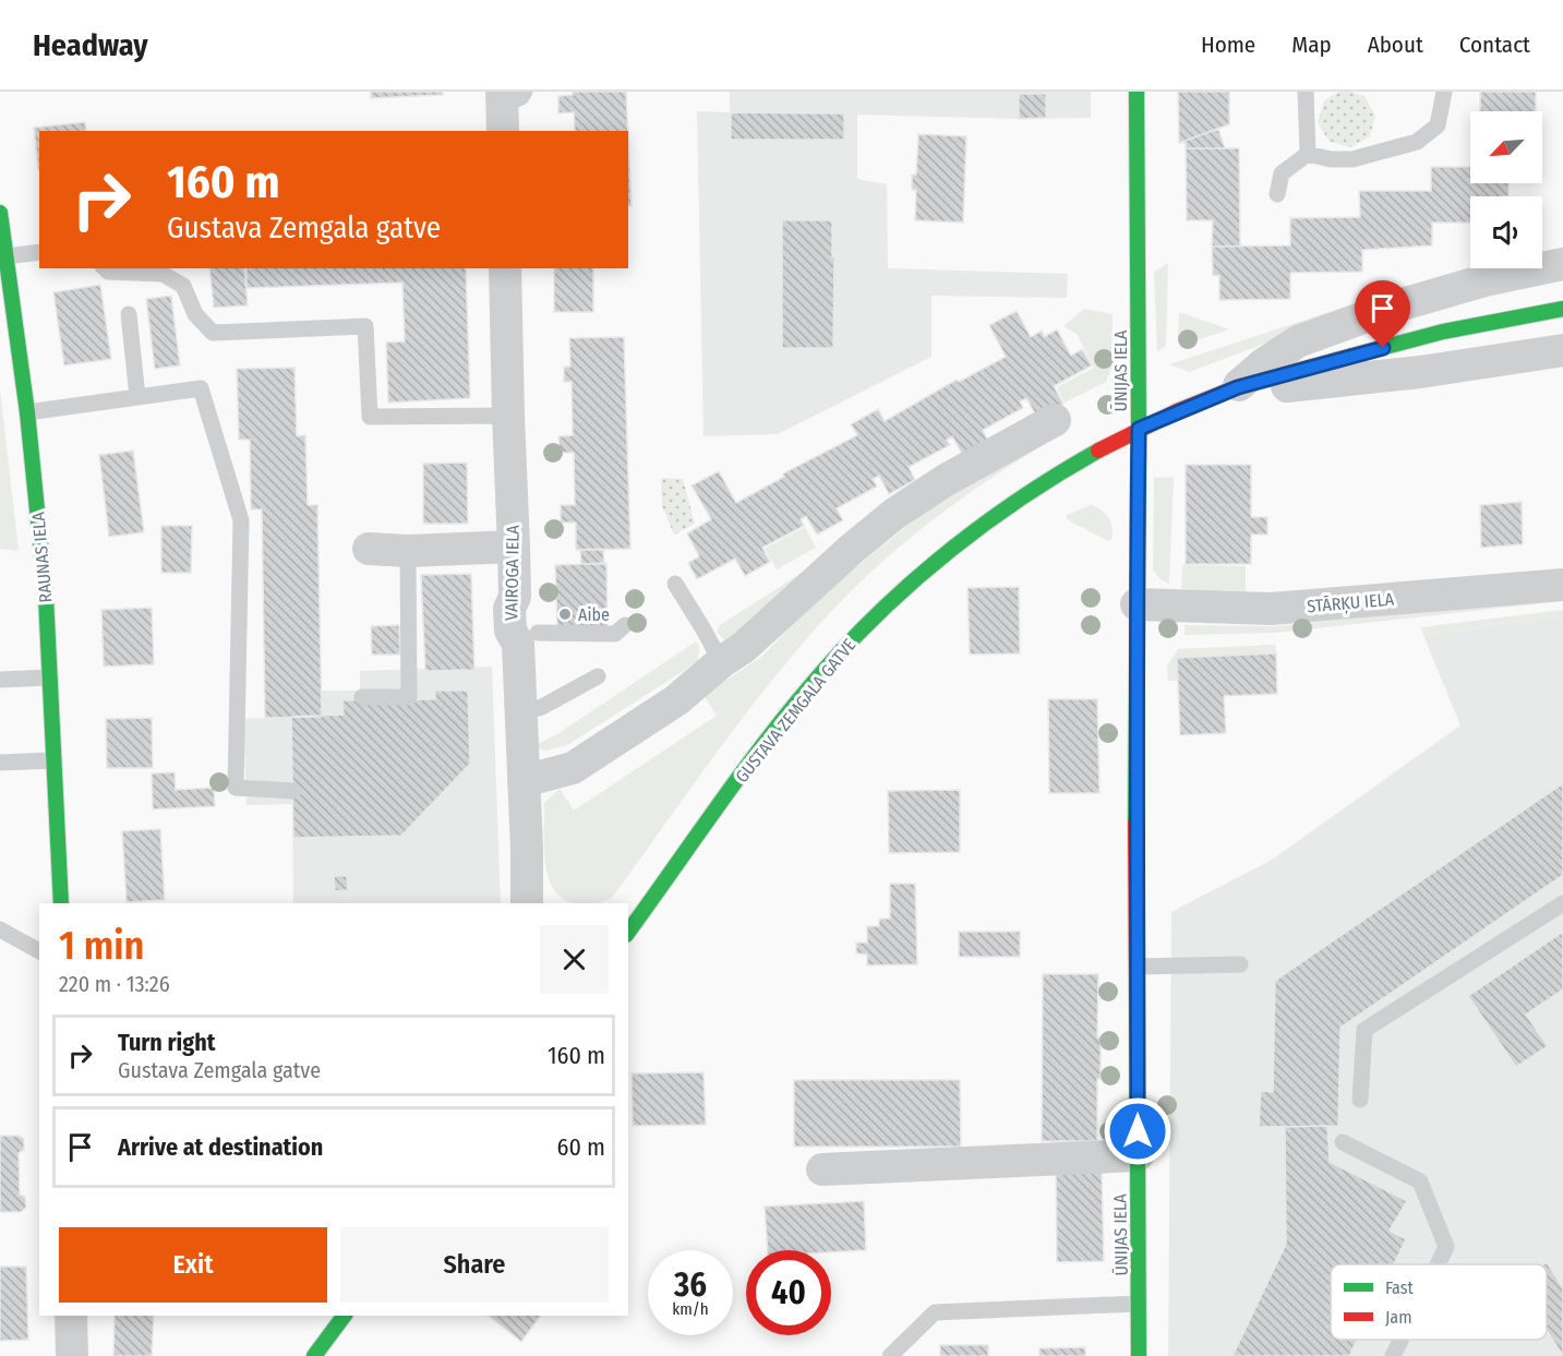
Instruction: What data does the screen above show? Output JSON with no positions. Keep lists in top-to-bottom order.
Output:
{
  "streets": {
    "street": [
      "ŪNIJAS IELA",
      "RAUNAS IELA",
      "VAIROGA IELA",
      "STĀRĶU IELA",
      "GUSTAVA ZEMGALA GATVE"
    ]
  },
  "crossings": [
    ["ŪNIJAS IELA", "STĀRĶU IELA"],
    ["ŪNIJAS IELA", "GUSTAVA ZEMGALA GATVE"]
  ],
  "places": ["Aibe"],
  "legend": ["Fast", "Jam"],
  "north": "bottom left",
  "page": {
    "header": "Headway",
    "nav": [
      "Home",
      "Map",
      "About",
      "Contact"
    ],
    "turn": ["160 m", "Gustava Zemgala gatve"],
    "heading": ["1 min", "220 m · 13:26"],
    "list": [
      {
        "name": "Turn right",
        "note": "Gustava Zemgala gatve",
        "value": "160 m"
      },
      {
        "name": "Arrive at destination",
        "value": "60 m"
      }
    ],
    "buttons": ["Exit", "Share"],
    "speed": "36 km/h",
    "limit": "40"
  }
}
